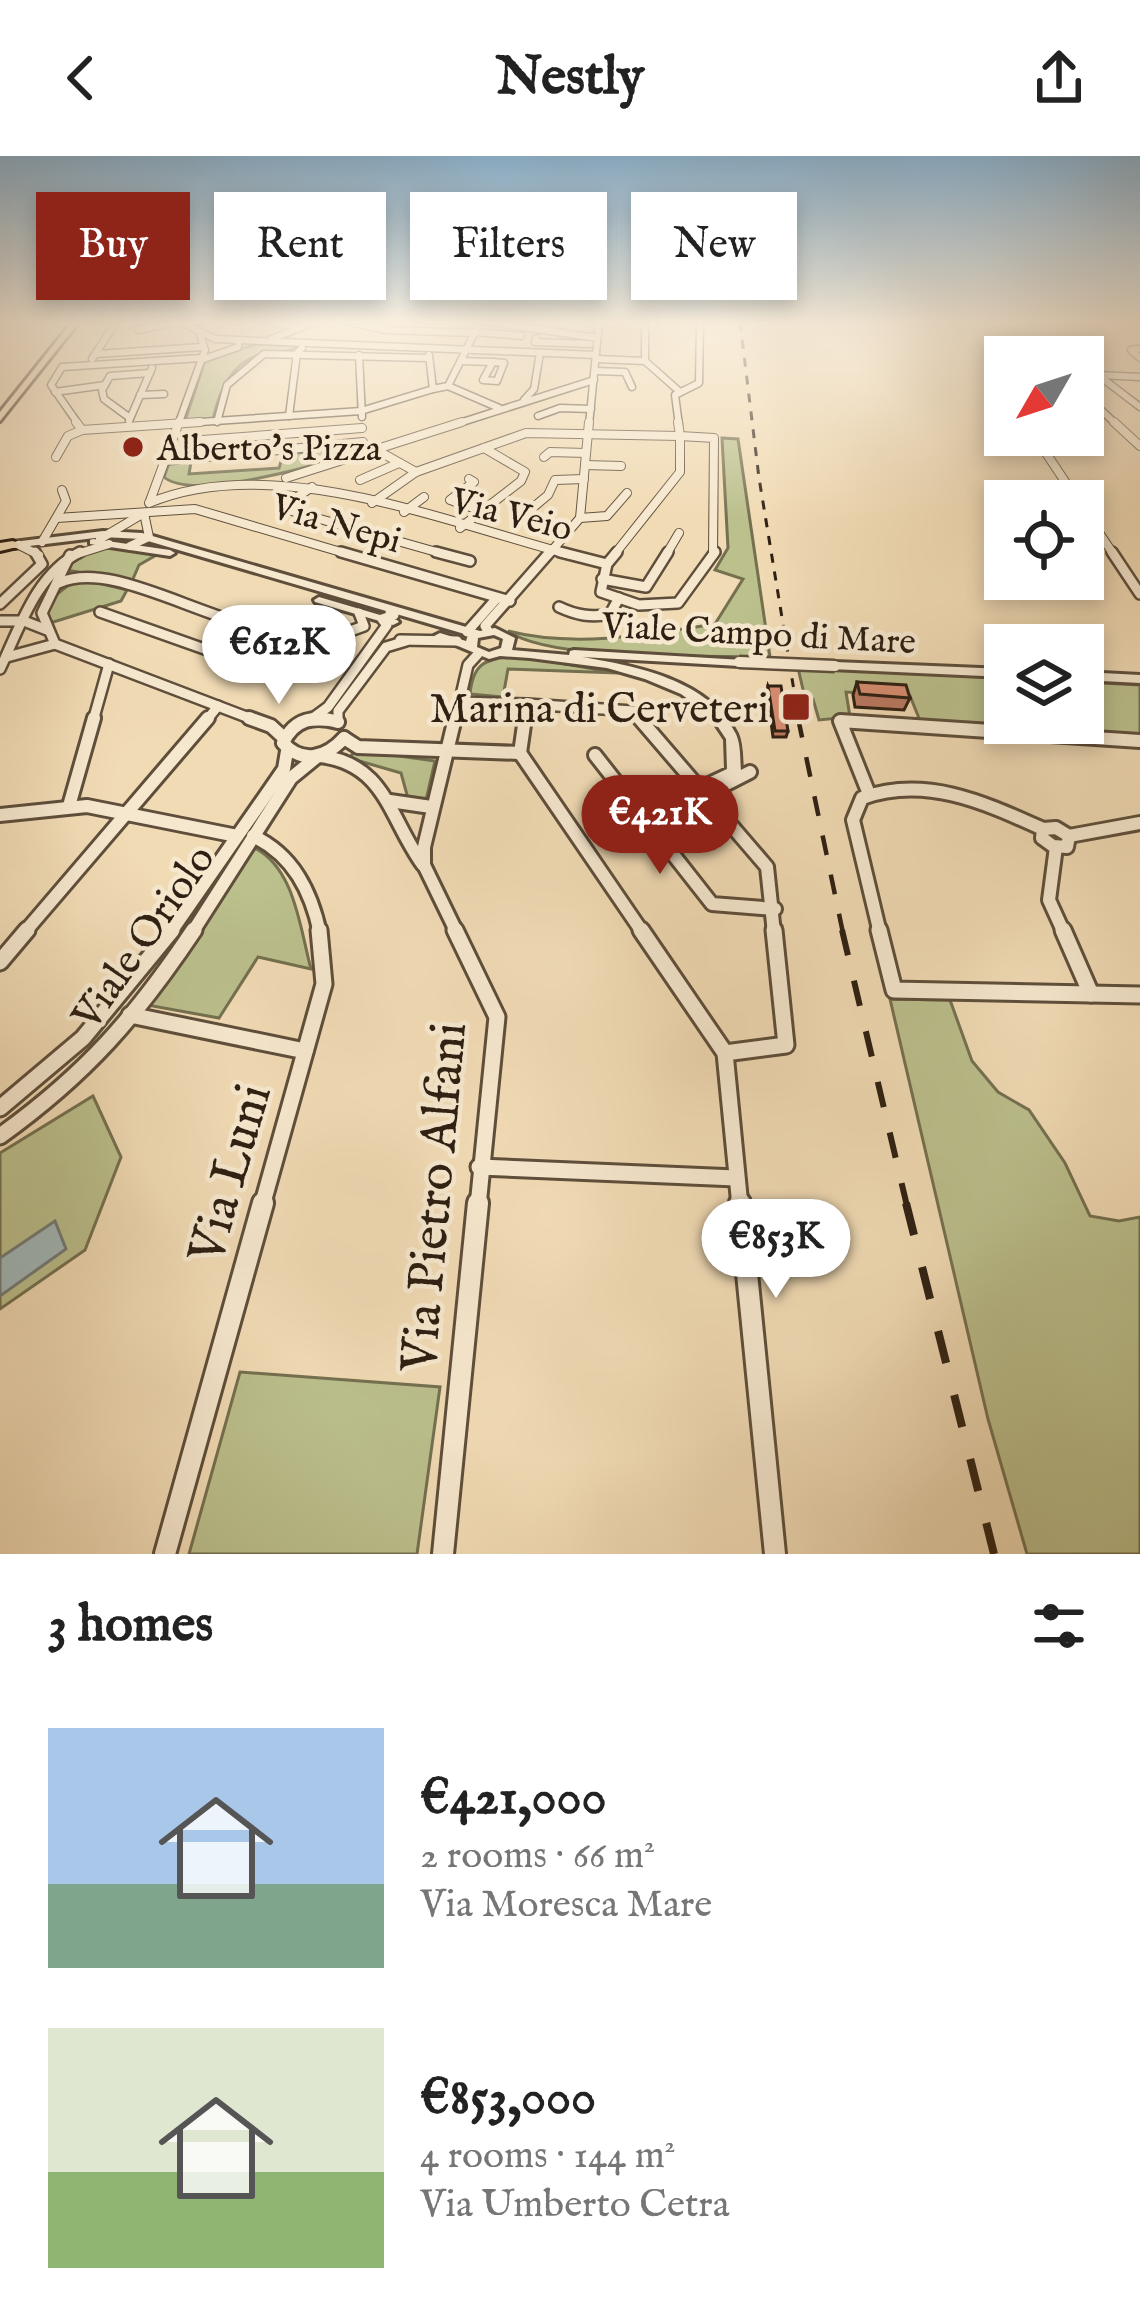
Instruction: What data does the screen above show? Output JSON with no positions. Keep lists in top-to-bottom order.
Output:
{
  "streets": {
    "street": [
      "Via Veio",
      "Via Nepi",
      "Viale Campo di Mare",
      "Viale Oriolo",
      "Via Luni",
      "Via Pietro Alfani"
    ]
  },
  "crossings": [
    ["Via Veio", "Via Nepi"],
    ["Viale Oriolo", "Via Luni"]
  ],
  "places": {
    "other": ["Alberto's Pizza"],
    "transit": ["Marina di Cerveteri"]
  },
  "north": "bottom left",
  "page": {
    "header": "Nestly",
    "chip": [
      "Buy",
      "Rent",
      "Filters",
      "New"
    ],
    "price": ["€612K", "€421K", "€853K"],
    "heading": "3 homes",
    "list": [
      {
        "name": "€421,000",
        "note": "2 rooms · 66 m² · Via Moresca Mare"
      },
      {
        "name": "€853,000",
        "note": "4 rooms · 144 m² · Via Umberto Cetra"
      }
    ]
  }
}
